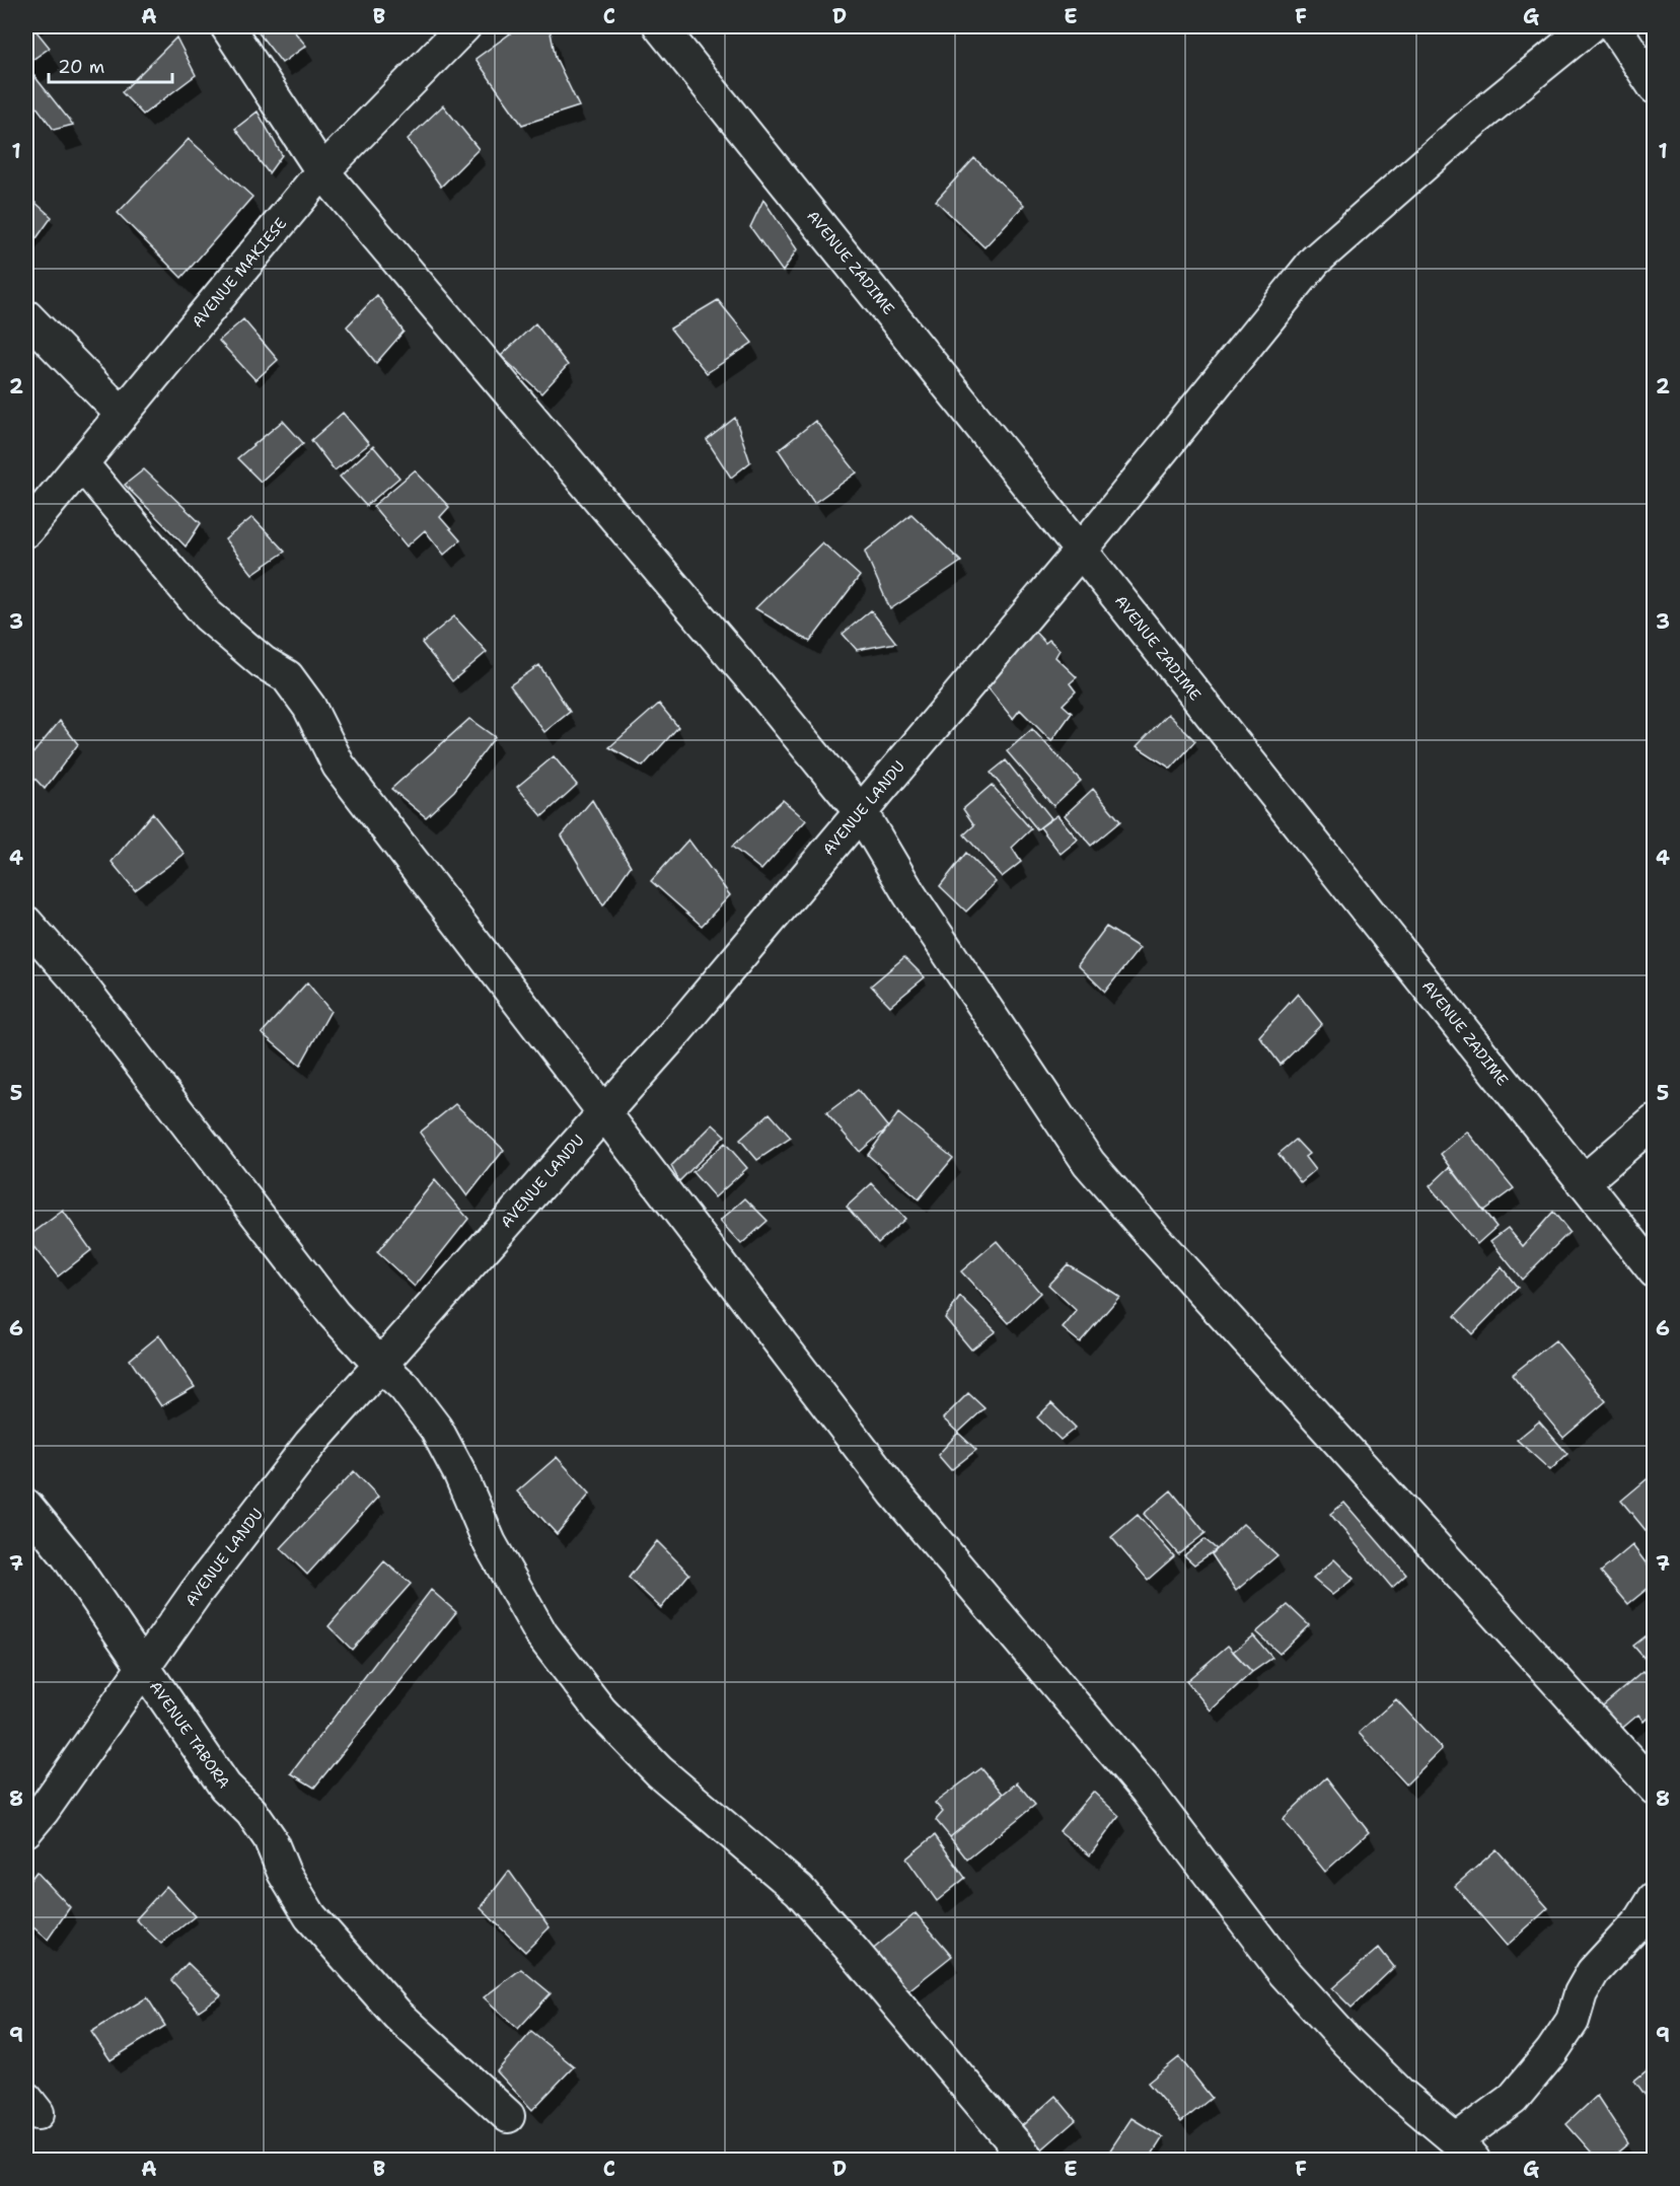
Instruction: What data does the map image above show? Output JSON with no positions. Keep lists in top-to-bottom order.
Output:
{
  "streets": {
    "street": [
      "AVENUE ZADIME",
      "AVENUE MAKIESE",
      "AVENUE LANDU",
      "AVENUE TABORA"
    ]
  },
  "crossings": [
    ["AVENUE ZADIME", "AVENUE LANDU"],
    ["AVENUE LANDU", "AVENUE TABORA"]
  ],
  "scale_bar": "20 m",
  "grid": {
    "columns": [
      "A",
      "B",
      "C",
      "D",
      "E",
      "F",
      "G"
    ],
    "rows": [
      "1",
      "2",
      "3",
      "4",
      "5",
      "6",
      "7",
      "8",
      "9"
    ]
  }
}
